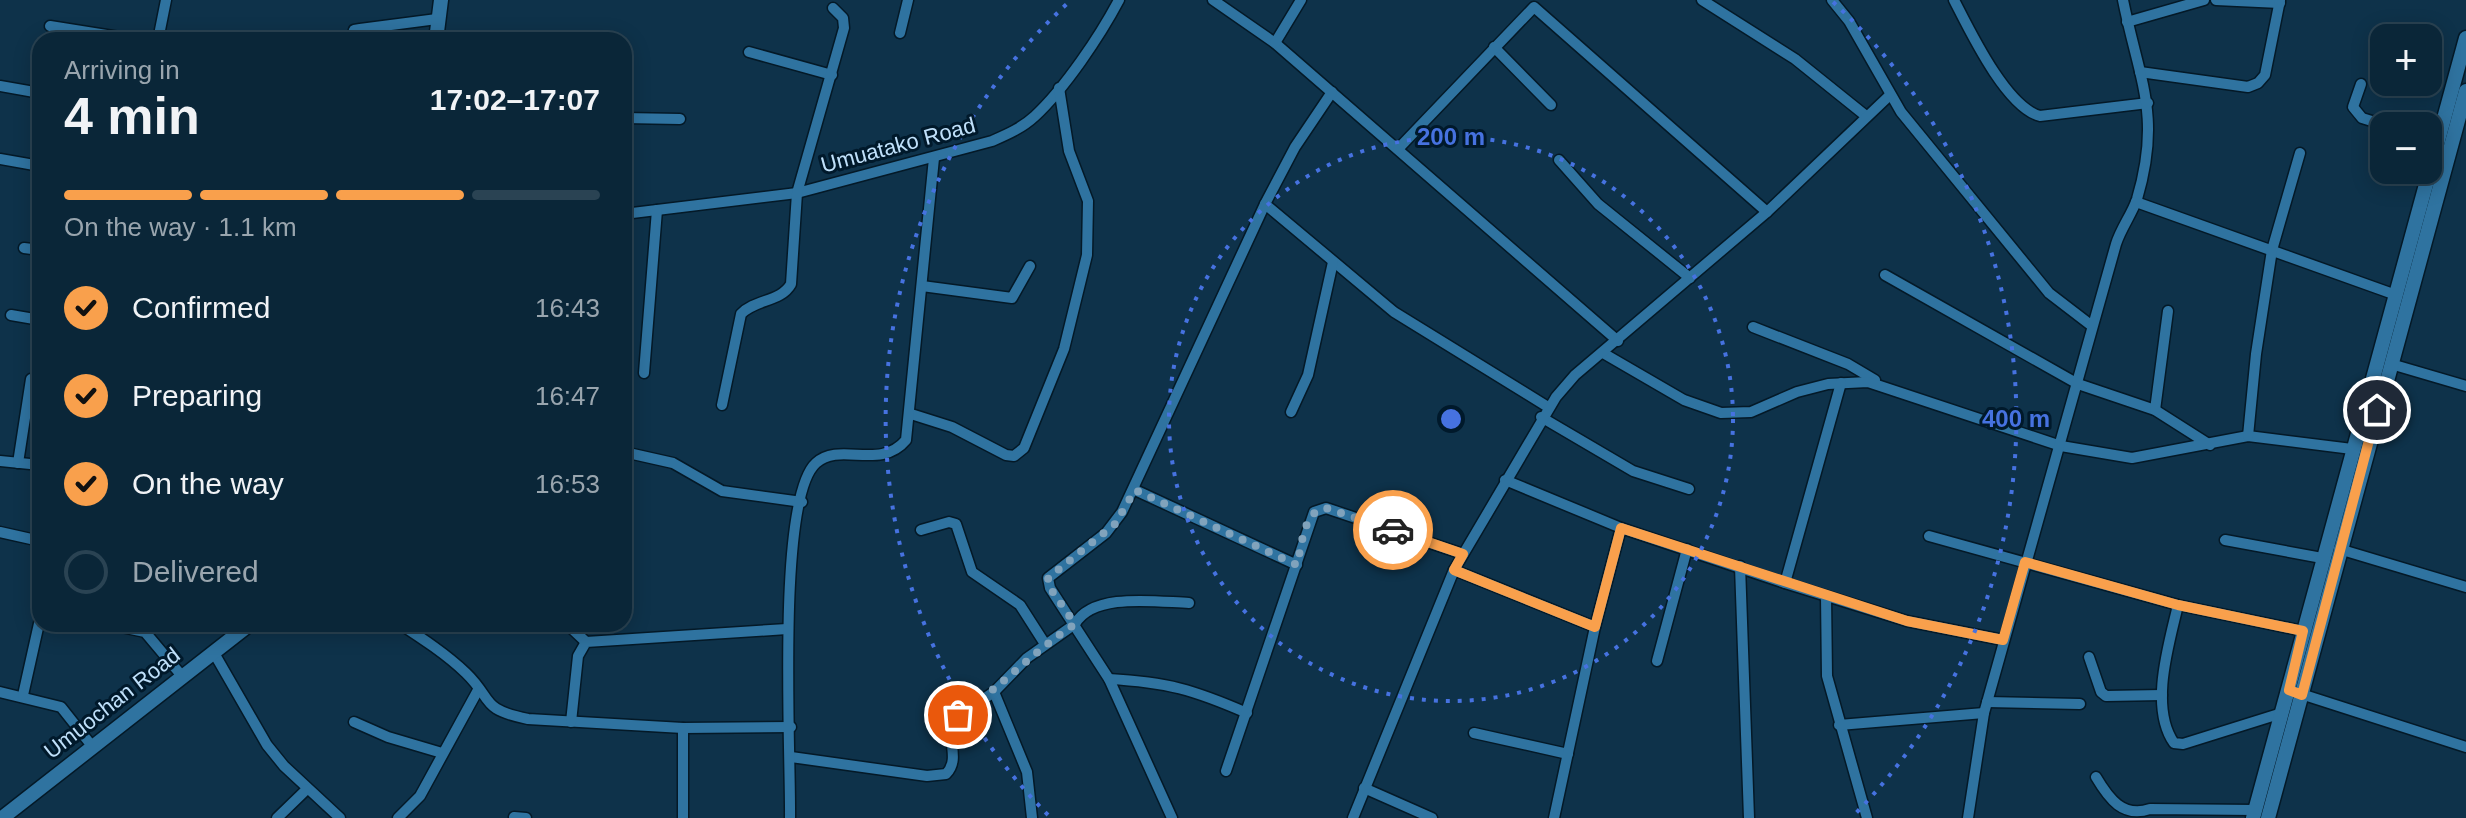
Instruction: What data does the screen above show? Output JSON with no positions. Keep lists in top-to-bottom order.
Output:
{
  "streets": {
    "main road": ["Umuochan Road"],
    "street": ["Umuatako Road"]
  },
  "page": {
    "map_buttons": ["+", "−"],
    "heading": ["4 min", "Arriving in", "17:02–17:07"],
    "bar": "On the way · 1.1 km",
    "list": [
      ["Confirmed", "16:43"],
      ["Preparing", "16:47"],
      ["On the way", "16:53"],
      "Delivered"
    ]
  },
  "rings": ["200 m", "400 m"]
}
